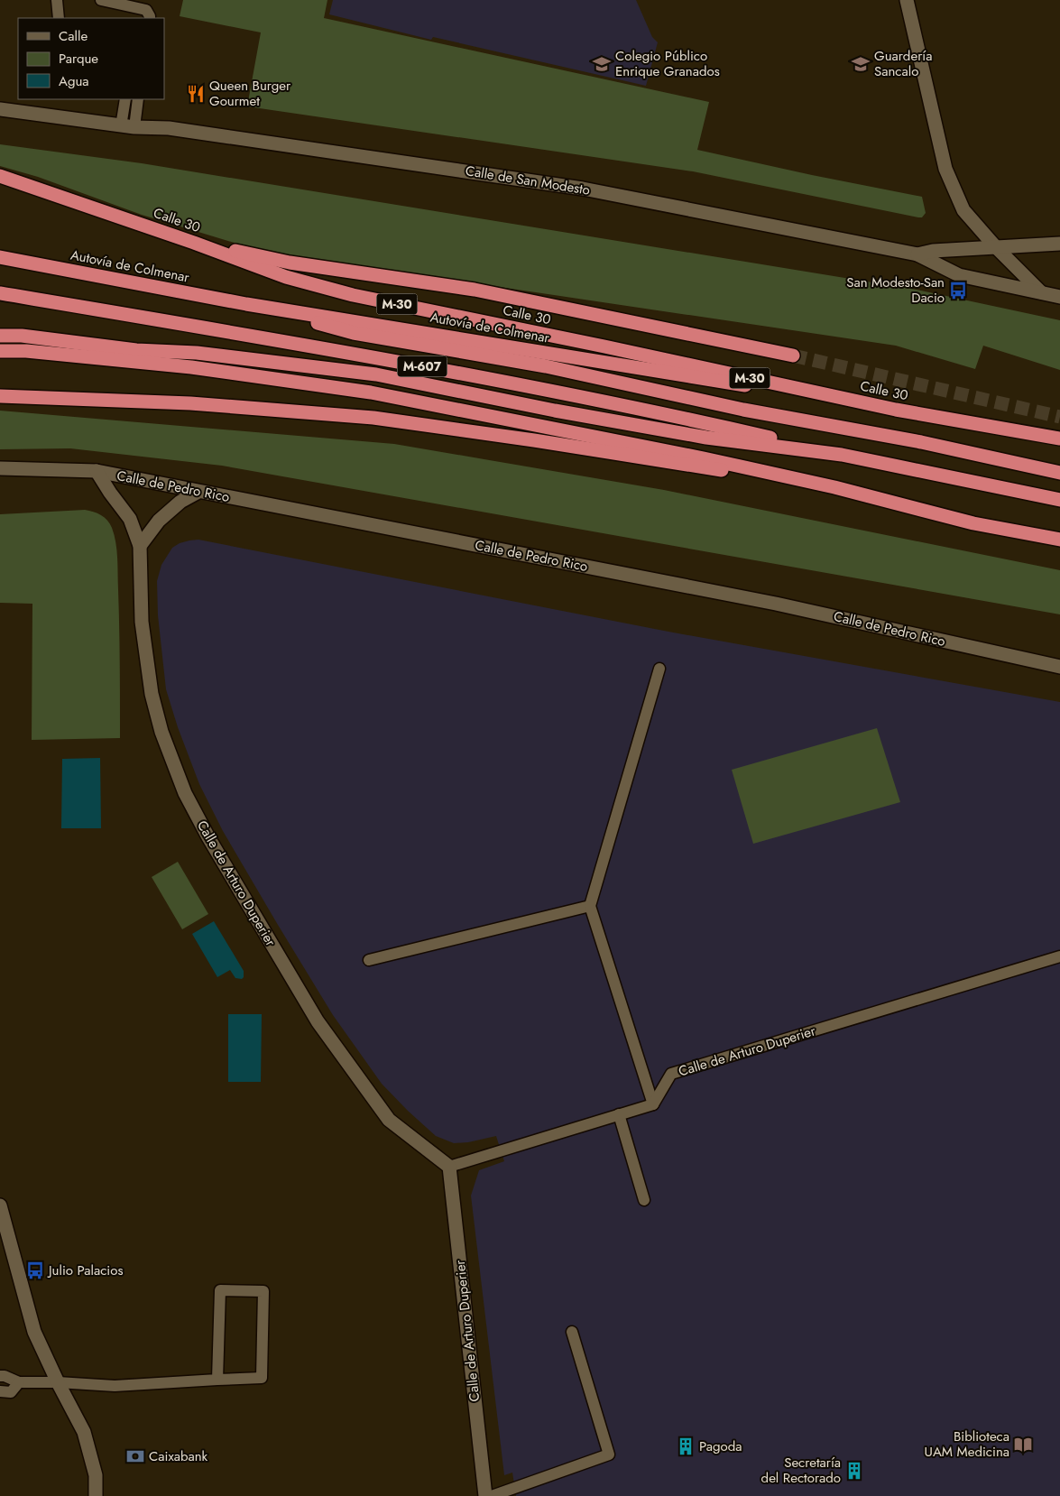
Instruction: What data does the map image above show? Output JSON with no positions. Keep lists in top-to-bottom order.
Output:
{
  "streets": {
    "highway": [
      "Calle 30",
      "Autovía de Colmenar",
      "M-30",
      "M-607"
    ],
    "street": ["Calle de San Modesto", "Calle de Pedro Rico", "Calle de Arturo Duperier"]
  },
  "crossings": [
    ["Calle 30", "Autovía de Colmenar"],
    ["Calle de Pedro Rico", "Calle de Arturo Duperier"]
  ],
  "places": {
    "school or university": ["Colegio Público Enrique Granados", "Guardería Sancalo"],
    "restaurant": ["Queen Burger Gourmet"],
    "bus stop": ["San Modesto-San Dacio", "Julio Palacios"],
    "library": ["Biblioteca UAM Medicina"],
    "building": ["Pagoda", "Secretaría del Rectorado"],
    "bank": ["Caixabank"]
  },
  "legend": ["Calle", "Parque", "Agua"]
}
